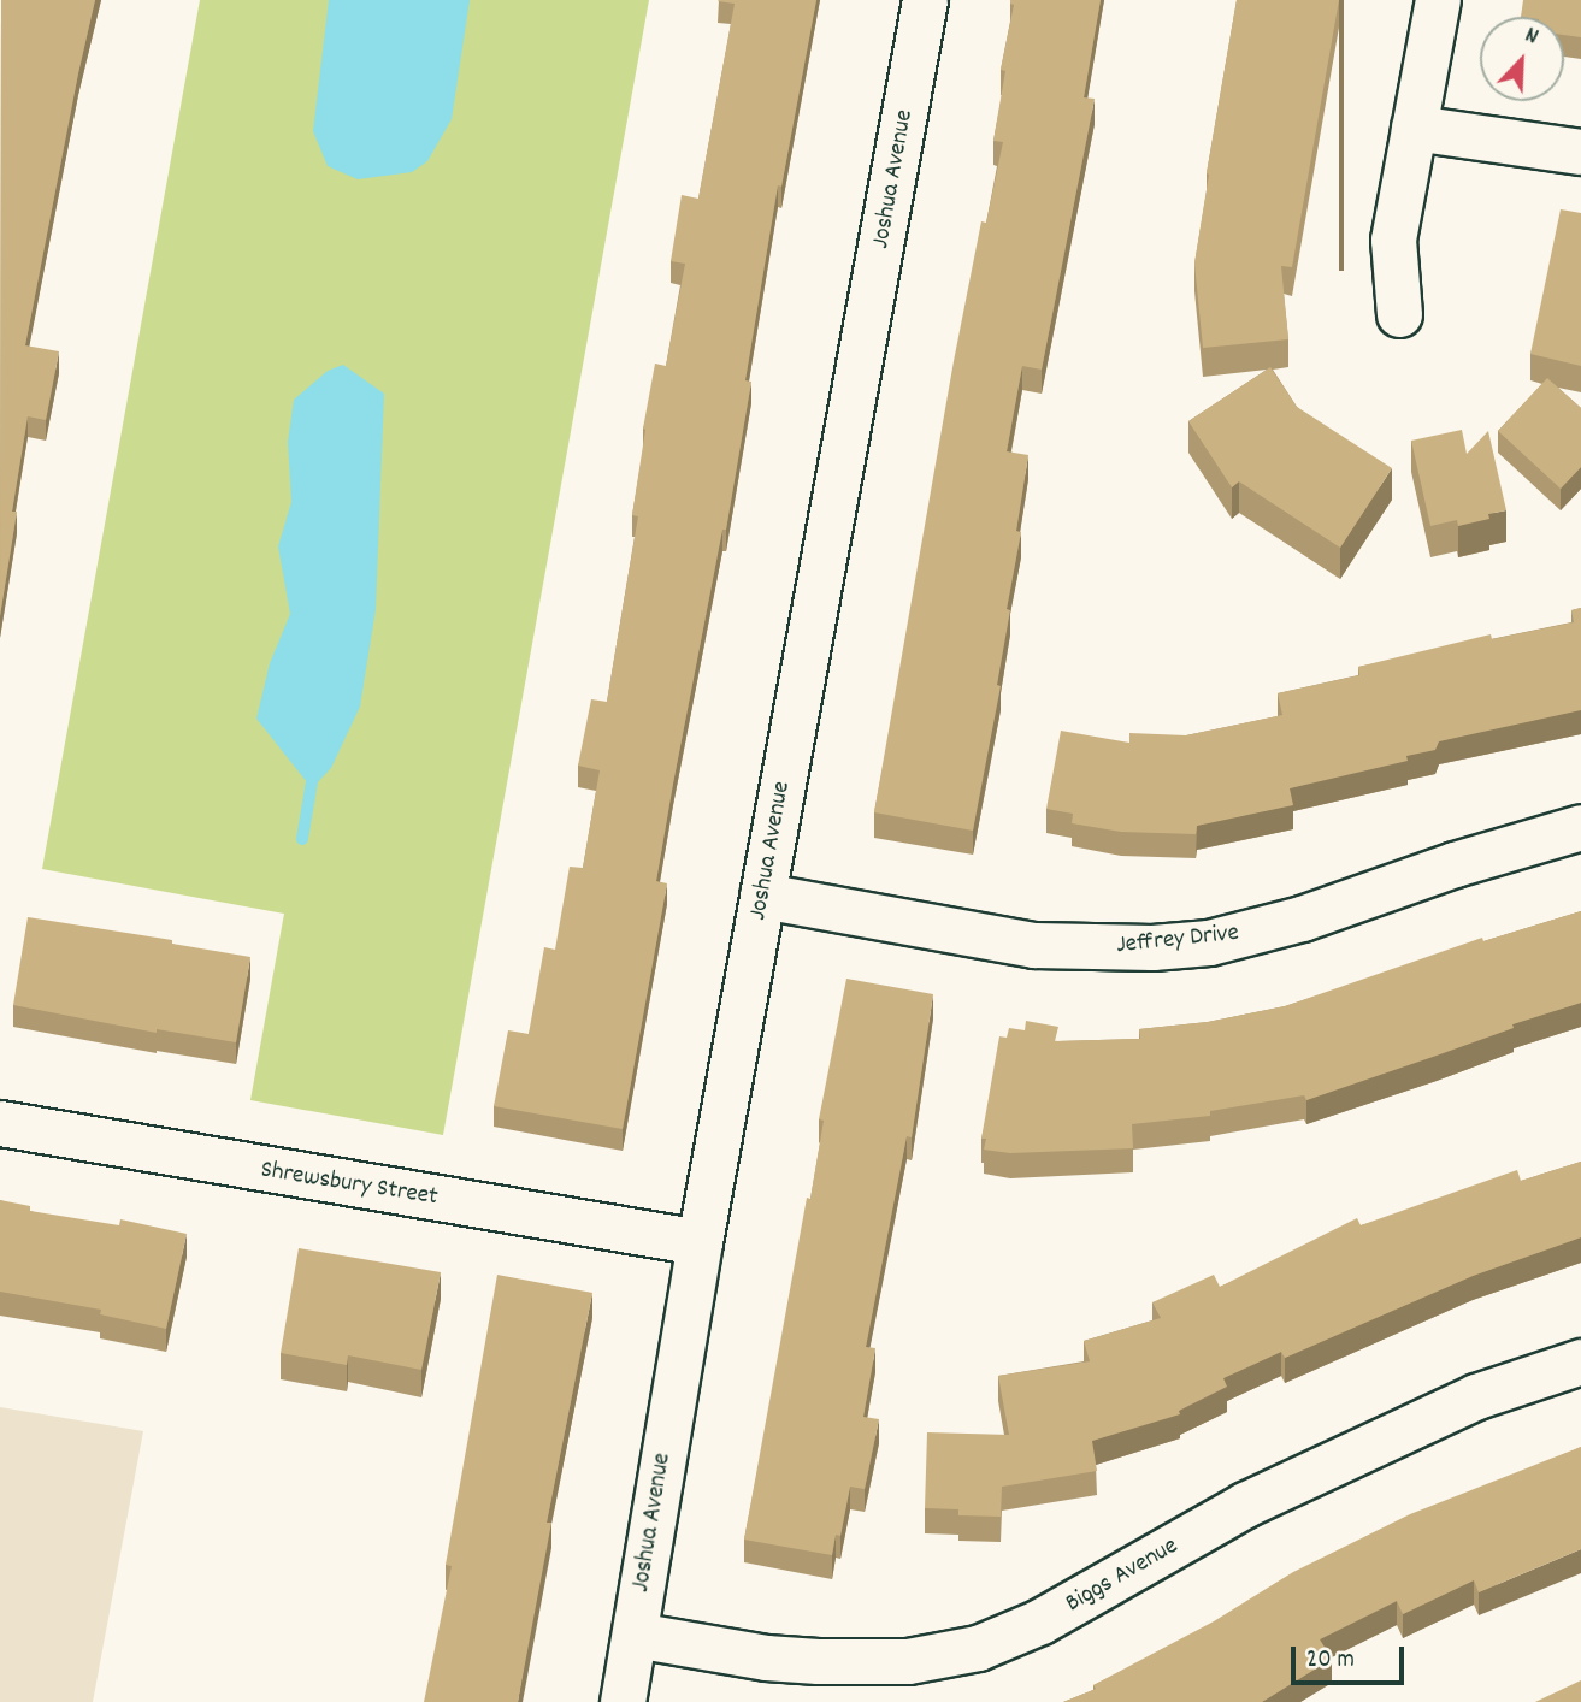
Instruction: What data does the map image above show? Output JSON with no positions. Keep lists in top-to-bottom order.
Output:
{
  "streets": {
    "street": [
      "Joshua Avenue",
      "Jeffrey Drive",
      "Shrewsbury Street",
      "Biggs Avenue"
    ]
  },
  "crossings": [
    ["Joshua Avenue", "Jeffrey Drive"],
    ["Joshua Avenue", "Shrewsbury Street"],
    ["Joshua Avenue", "Biggs Avenue"]
  ],
  "scale_bar": "20 m",
  "north": "top right"
}
